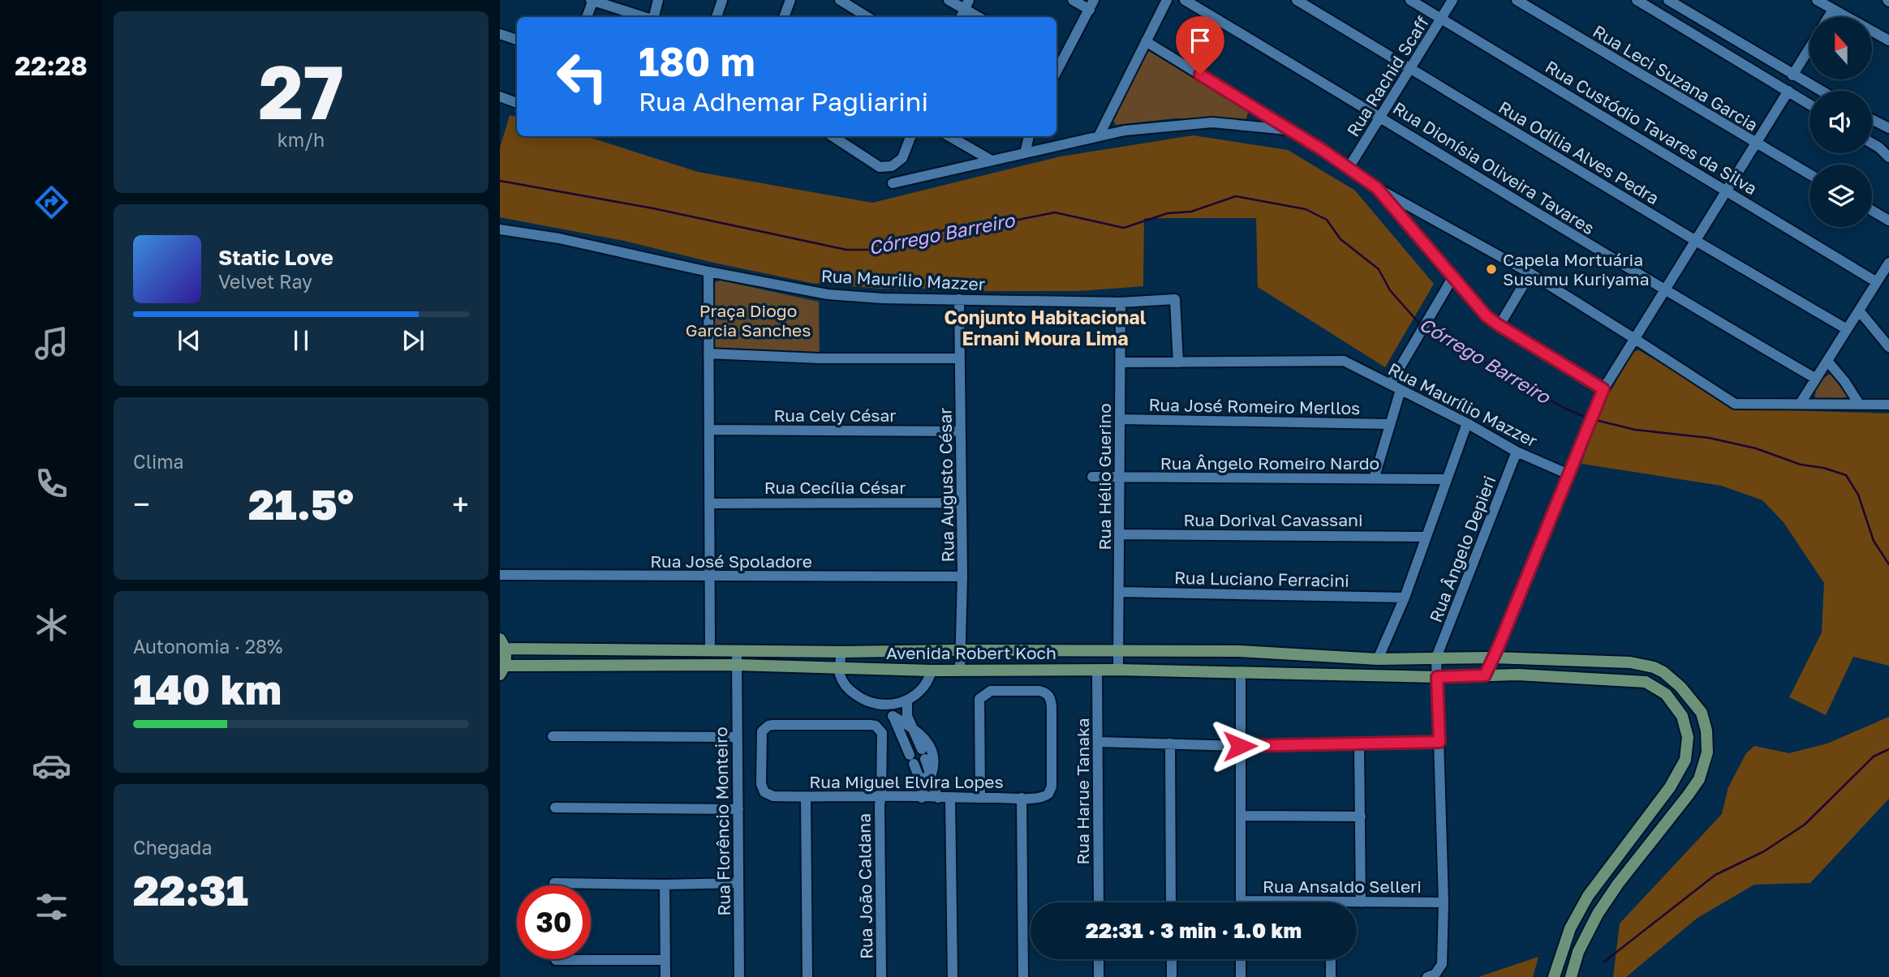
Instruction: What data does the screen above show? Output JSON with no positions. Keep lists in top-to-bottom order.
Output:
{
  "streets": {
    "main road": ["Avenida Robert Koch"],
    "street": [
      "Rua Rachid Scaff",
      "Rua Leci Suzana Garcia",
      "Rua Custódio Tavares da Silva",
      "Rua Odília Alves Pedra",
      "Rua Dionísia Oliveira Tavares",
      "Rua Maurilio Mazzer",
      "Rua Maurílio Mazzer",
      "Rua José Romeiro Merllos",
      "Rua Cely César",
      "Rua Ângelo Romeiro Nardo",
      "Rua Hélio Guerino",
      "Rua Augusto César",
      "Rua Cecília César",
      "Rua Dorival Cavassani",
      "Rua Ângelo Depieri",
      "Rua José Spoladore",
      "Rua Luciano Ferracini",
      "Rua Miguel Elvira Lopes",
      "Rua Harue Tanaka",
      "Rua Florêncio Monteiro",
      "Rua João Caldana",
      "Rua Ansaldo Selleri"
    ]
  },
  "crossings": [
    ["Rua Rachid Scaff", "Rua Custódio Tavares da Silva"],
    ["Rua Rachid Scaff", "Rua Odília Alves Pedra"],
    ["Rua Rachid Scaff", "Rua Dionísia Oliveira Tavares"],
    ["Rua Maurilio Mazzer", "Rua Maurílio Mazzer"],
    ["Rua Maurilio Mazzer", "Rua Hélio Guerino"],
    ["Rua Maurilio Mazzer", "Rua Augusto César"],
    ["Rua Maurílio Mazzer", "Rua Ângelo Depieri"],
    ["Rua José Romeiro Merllos", "Rua Hélio Guerino"],
    ["Rua Cely César", "Rua Augusto César"],
    ["Rua Ângelo Romeiro Nardo", "Rua Hélio Guerino"],
    ["Rua Hélio Guerino", "Rua Dorival Cavassani"],
    ["Rua Hélio Guerino", "Rua Luciano Ferracini"],
    ["Rua Hélio Guerino", "Avenida Robert Koch"],
    ["Rua Augusto César", "Rua Cecília César"],
    ["Rua Augusto César", "Rua José Spoladore"],
    ["Rua Augusto César", "Avenida Robert Koch"],
    ["Rua Ângelo Depieri", "Avenida Robert Koch"],
    ["Avenida Robert Koch", "Rua Harue Tanaka"],
    ["Avenida Robert Koch", "Rua Florêncio Monteiro"],
    ["Rua Miguel Elvira Lopes", "Rua João Caldana"]
  ],
  "districts": ["Conjunto Habitacional Ernani Moura Lima"],
  "water": ["Córrego Barreiro"],
  "parks": ["Praça Diogo Garcia Sanches"],
  "places": ["Capela Mortuária Susumu Kuriyama"],
  "north": "top",
  "page": {
    "tabs": "22:28",
    "tile": [
      ["27", "km/h"],
      "Clima",
      ["Autonomia · 28%", "140 km"],
      ["Chegada", "22:31"]
    ],
    "turn": ["180 m", "Rua Adhemar Pagliarini"],
    "song": ["Static Love", "Velvet Ray"],
    "heat": ["−", "21.5°", "+"],
    "limit": "30",
    "trip": "22:31 · 3 min · 1.0 km"
  }
}
